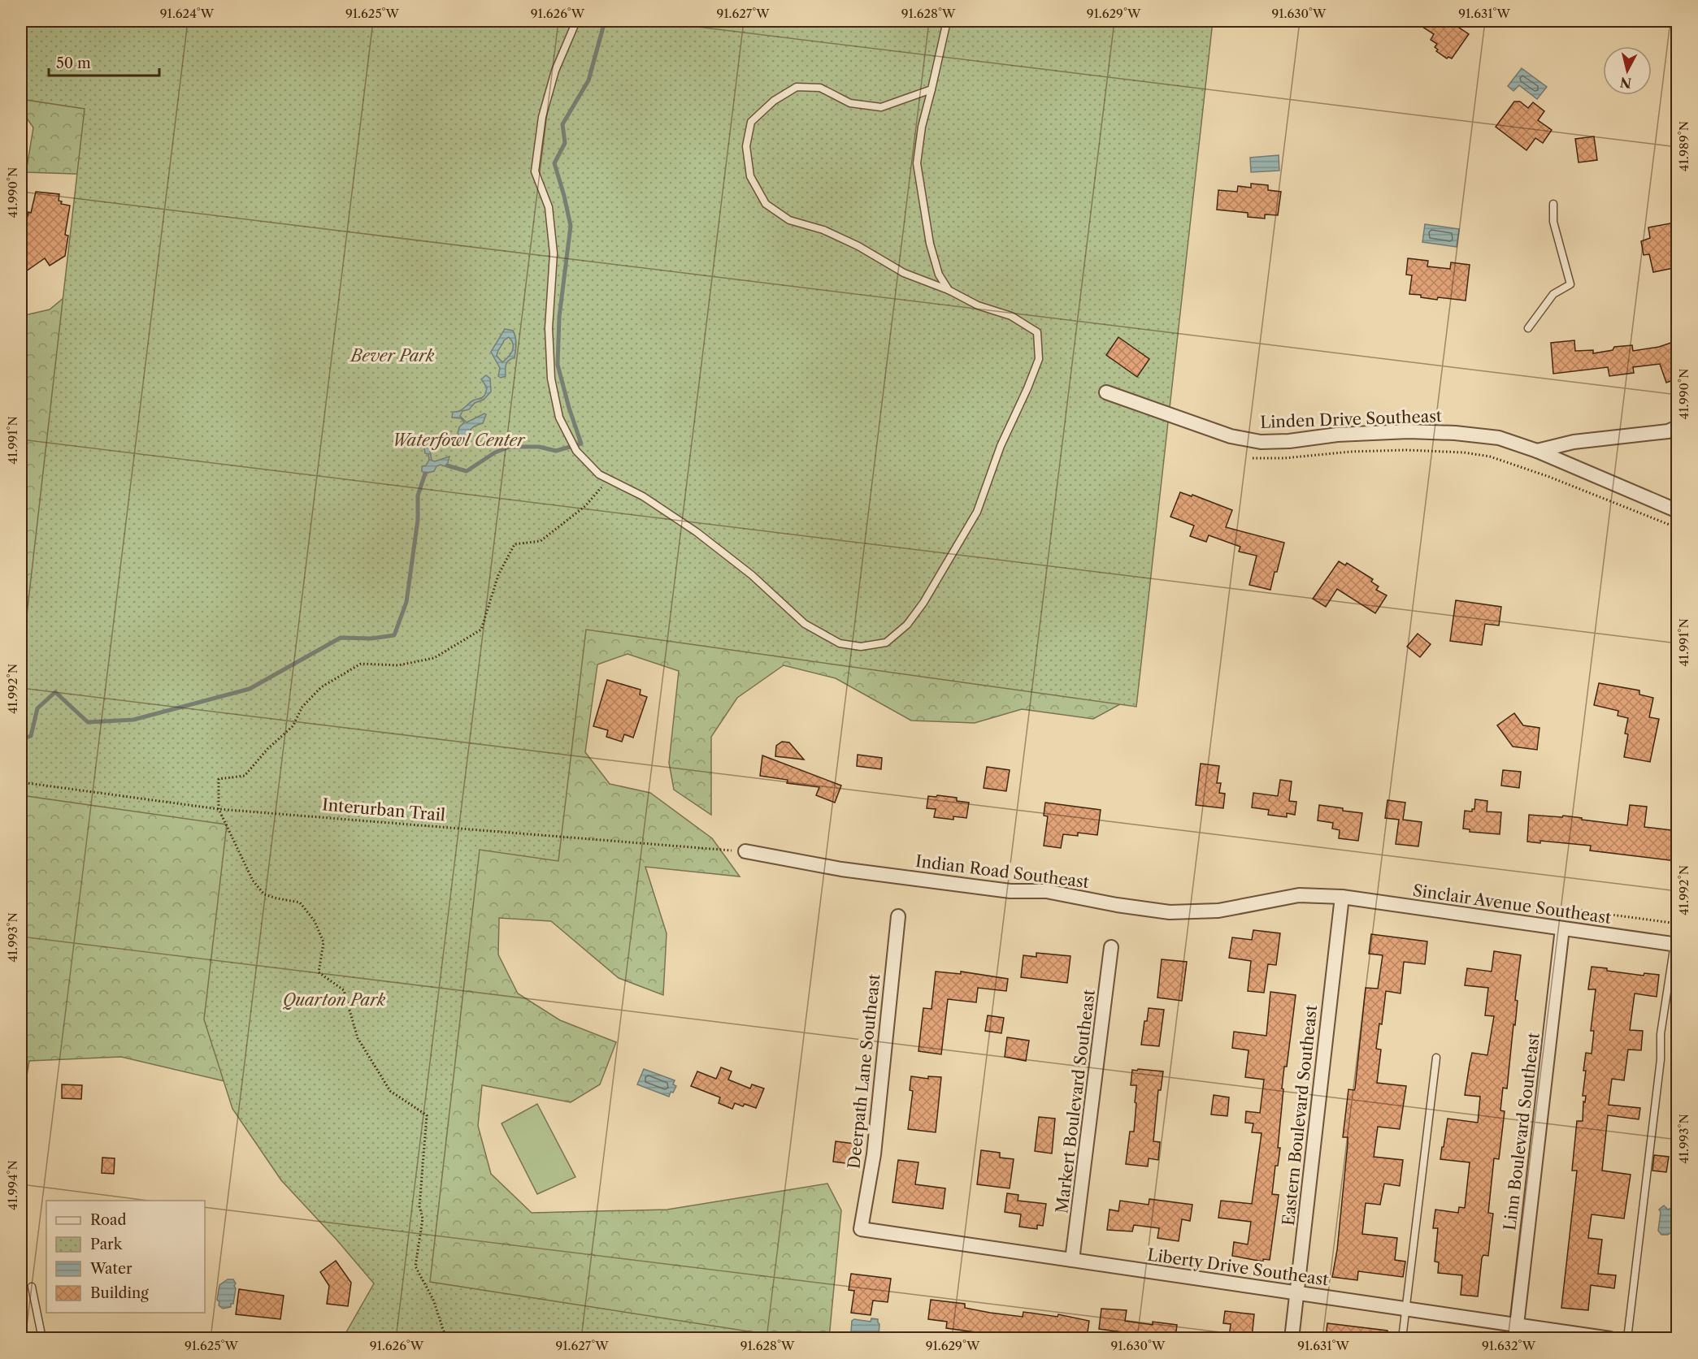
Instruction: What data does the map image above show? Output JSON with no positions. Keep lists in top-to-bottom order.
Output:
{
  "streets": {
    "street": [
      "Linden Drive Southeast",
      "Indian Road Southeast",
      "Sinclair Avenue Southeast",
      "Deerpath Lane Southeast",
      "Markert Boulevard Southeast",
      "Eastern Boulevard Southeast",
      "Linn Boulevard Southeast",
      "Liberty Drive Southeast"
    ],
    "path": ["Interurban Trail"]
  },
  "crossings": [
    ["Interurban Trail", "Indian Road Southeast"],
    ["Indian Road Southeast", "Sinclair Avenue Southeast"],
    ["Indian Road Southeast", "Eastern Boulevard Southeast"],
    ["Sinclair Avenue Southeast", "Eastern Boulevard Southeast"],
    ["Sinclair Avenue Southeast", "Linn Boulevard Southeast"],
    ["Deerpath Lane Southeast", "Liberty Drive Southeast"],
    ["Markert Boulevard Southeast", "Liberty Drive Southeast"],
    ["Eastern Boulevard Southeast", "Liberty Drive Southeast"],
    ["Linn Boulevard Southeast", "Liberty Drive Southeast"]
  ],
  "parks": ["Bever Park", "Waterfowl Center", "Quarton Park"],
  "legend": [
    "Road",
    "Park",
    "Water",
    "Building"
  ],
  "scale_bar": "50 m",
  "north": "bottom",
  "coordinates": [
    "91.624°W",
    "91.625°W",
    "91.626°W",
    "91.627°W",
    "91.628°W",
    "91.629°W",
    "91.630°W",
    "91.631°W",
    "41.989°N",
    "41.990°N",
    "41.991°N",
    "41.992°N",
    "41.993°N",
    "41.994°N",
    "91.632°W"
  ]
}
